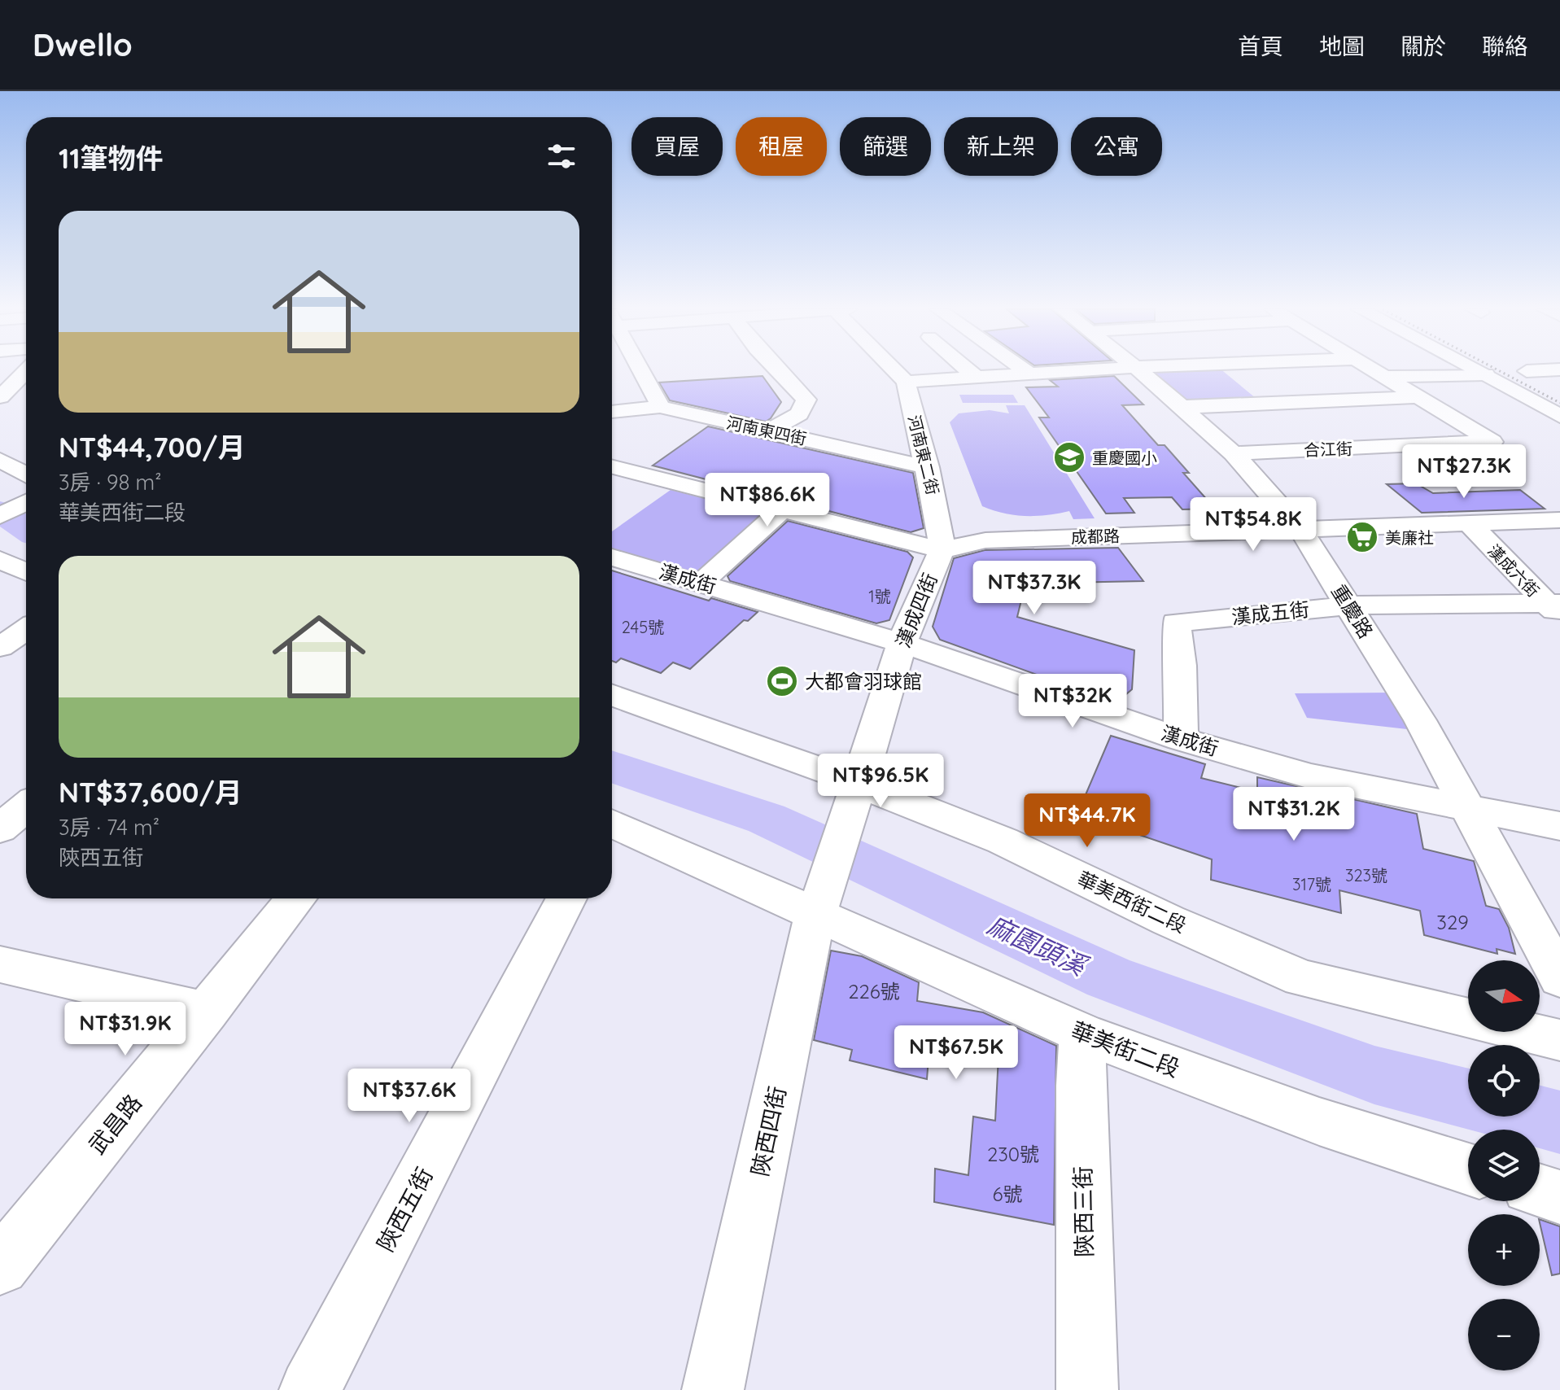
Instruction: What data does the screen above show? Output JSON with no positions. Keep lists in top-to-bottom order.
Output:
{
  "streets": {
    "street": [
      "河南東四街",
      "合江街",
      "河南東二街",
      "成都路",
      "漢成六街",
      "漢成街",
      "漢成四街",
      "重慶路",
      "漢成五街",
      "華美西街二段",
      "華美街二段",
      "武昌路",
      "陝西四街",
      "陝西五街",
      "陝西三街"
    ]
  },
  "crossings": [
    ["河南東四街", "河南東二街"],
    ["合江街", "重慶路"],
    ["河南東二街", "成都路"],
    ["河南東二街", "漢成四街"],
    ["成都路", "漢成六街"],
    ["成都路", "漢成四街"],
    ["成都路", "重慶路"],
    ["漢成六街", "漢成五街"],
    ["漢成街", "漢成四街"],
    ["漢成街", "重慶路"],
    ["漢成街", "漢成五街"],
    ["漢成四街", "華美西街二段"],
    ["漢成四街", "華美街二段"],
    ["漢成四街", "陝西四街"],
    ["重慶路", "漢成五街"],
    ["華美街二段", "陝西四街"],
    ["華美街二段", "陝西三街"]
  ],
  "water": ["麻園頭溪"],
  "places": {
    "school or university": ["重慶國小"],
    "supermarket": ["美廉社"],
    "sports": ["大都會羽球館"]
  },
  "house_numbers": [
    "1號",
    "245號",
    "323號",
    "317號",
    "329",
    "226號",
    "230號",
    "6號"
  ],
  "north": "right",
  "page": {
    "header": "Dwello",
    "nav": [
      "首頁",
      "地圖",
      "關於",
      "聯絡"
    ],
    "chip": [
      "買屋",
      "租屋",
      "篩選",
      "新上架",
      "公寓"
    ],
    "heading": "11筆物件",
    "list": [
      {
        "name": "NT$44,700/月",
        "note": "3房 · 98 m² · 華美西街二段"
      },
      {
        "name": "NT$37,600/月",
        "note": "3房 · 74 m² · 陝西五街"
      }
    ],
    "price": [
      "NT$27.3K",
      "NT$86.6K",
      "NT$54.8K",
      "NT$37.3K",
      "NT$32K",
      "NT$96.5K",
      "NT$31.2K",
      "NT$44.7K",
      "NT$31.9K",
      "NT$67.5K",
      "NT$37.6K"
    ],
    "map_buttons": ["+", "−"]
  }
}
